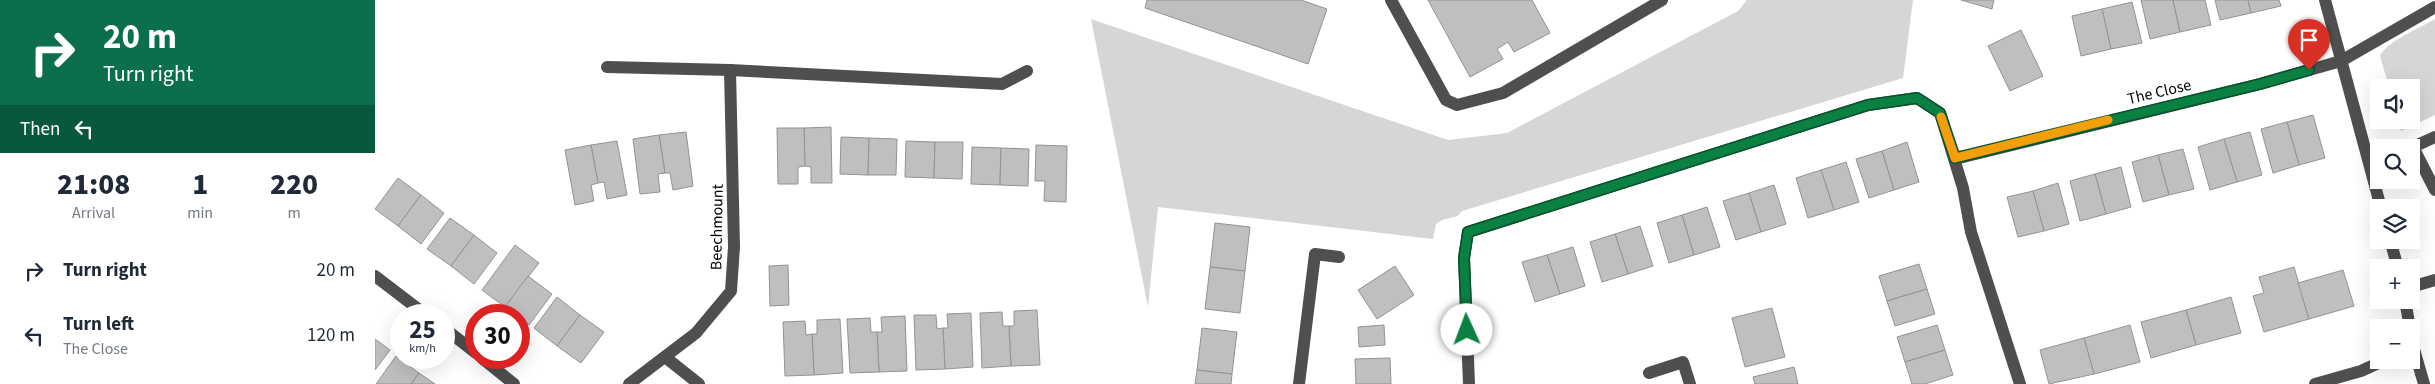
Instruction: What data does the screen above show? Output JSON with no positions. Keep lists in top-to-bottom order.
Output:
{
  "streets": {
    "street": ["The Close", "Beechmount"]
  },
  "page": {
    "turn": ["20 m", "Turn right"],
    "map_buttons": ["+", "−"],
    "then": "Then",
    "eta": [
      "21:08",
      "Arrival",
      "1",
      "min",
      "220",
      "m"
    ],
    "list": [
      {
        "name": "Turn right",
        "value": "20 m"
      },
      {
        "name": "Turn left",
        "note": "The Close",
        "value": "120 m"
      }
    ],
    "speed": "25 km/h",
    "limit": "30"
  }
}
